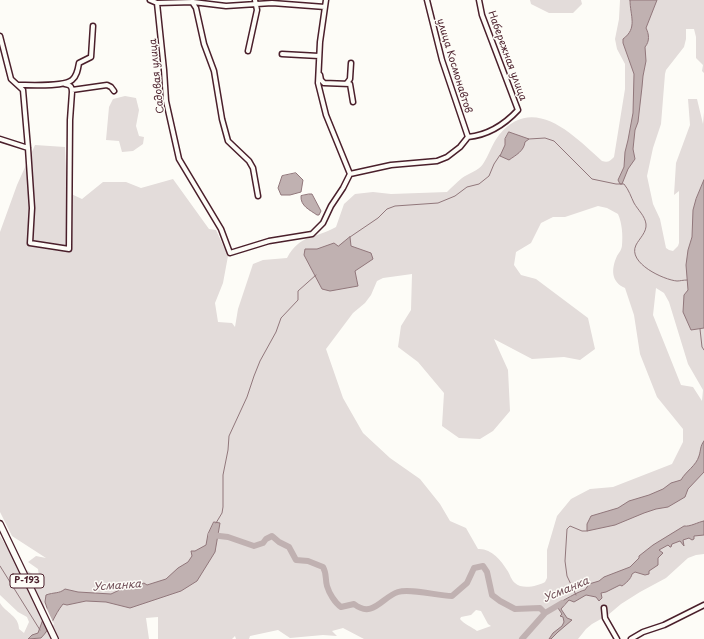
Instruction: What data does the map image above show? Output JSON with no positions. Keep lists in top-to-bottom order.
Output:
{
  "streets": {
    "highway": ["Р-193"],
    "street": ["Набережная улица", "улица Космонавтов", "Садовая улица"]
  },
  "crossings": [
    ["Набережная улица", "улица Космонавтов"]
  ],
  "water": ["Усманка"]
}
